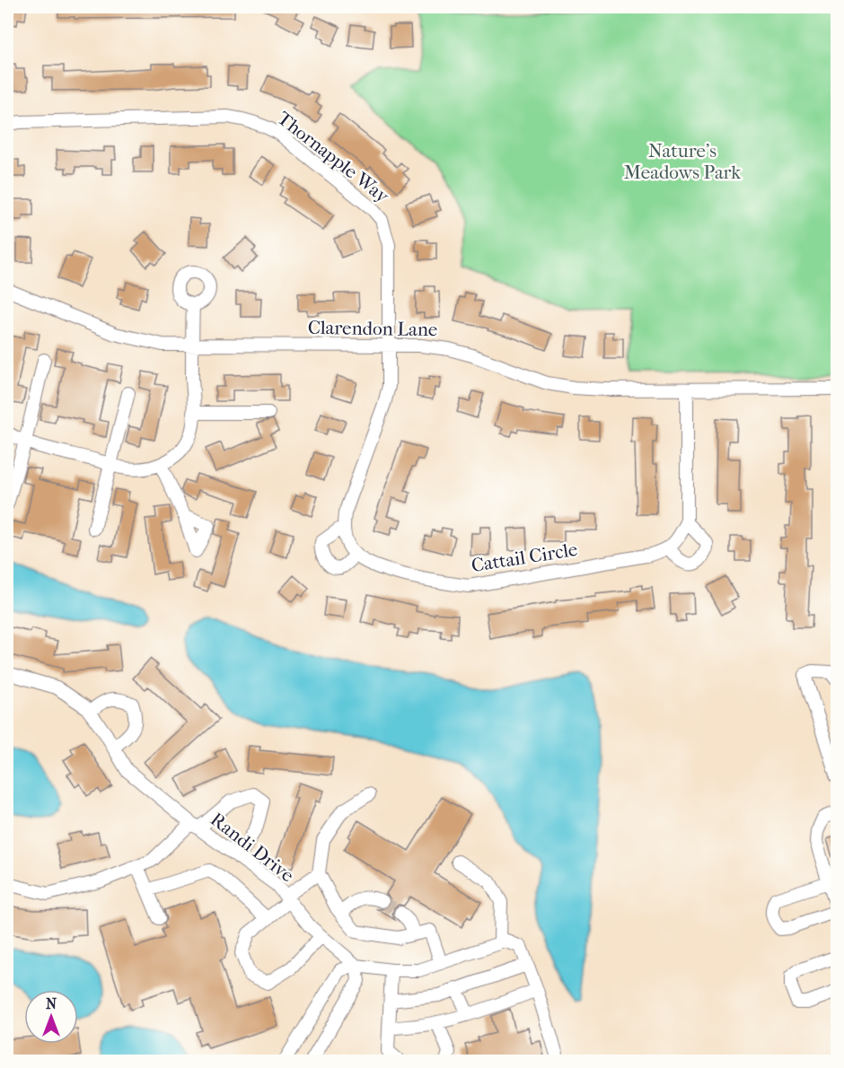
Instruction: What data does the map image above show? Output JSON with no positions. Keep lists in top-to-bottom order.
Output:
{
  "streets": {
    "street": [
      "Thornapple Way",
      "Clarendon Lane",
      "Cattail Circle",
      "Randi Drive"
    ]
  },
  "crossings": [
    ["Thornapple Way", "Clarendon Lane"]
  ],
  "parks": ["Nature's Meadows Park"],
  "north": "top"
}
